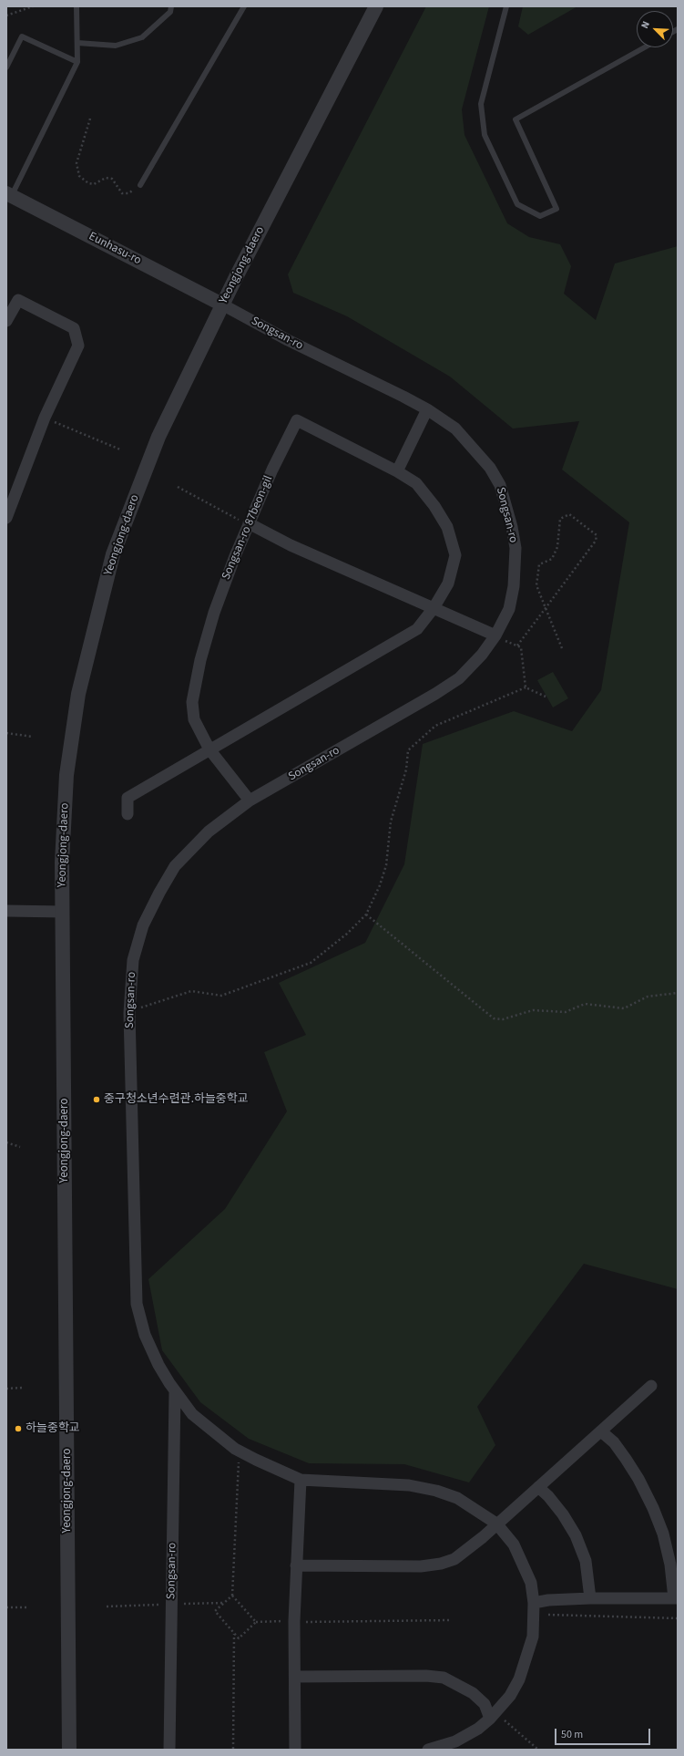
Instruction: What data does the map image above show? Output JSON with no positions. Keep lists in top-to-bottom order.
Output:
{
  "streets": {
    "street": [
      "Eunhasu-ro",
      "Yeongjong-daero",
      "Songsan-ro",
      "Songsan-ro 87beon-gil"
    ]
  },
  "crossings": [
    ["Eunhasu-ro", "Yeongjong-daero"],
    ["Eunhasu-ro", "Songsan-ro"],
    ["Yeongjong-daero", "Songsan-ro"],
    ["Songsan-ro", "Songsan-ro 87beon-gil"]
  ],
  "places": ["중구청소년수련관.하늘중학교", "하늘중학교"],
  "scale_bar": "50 m",
  "north": "top left"
}
